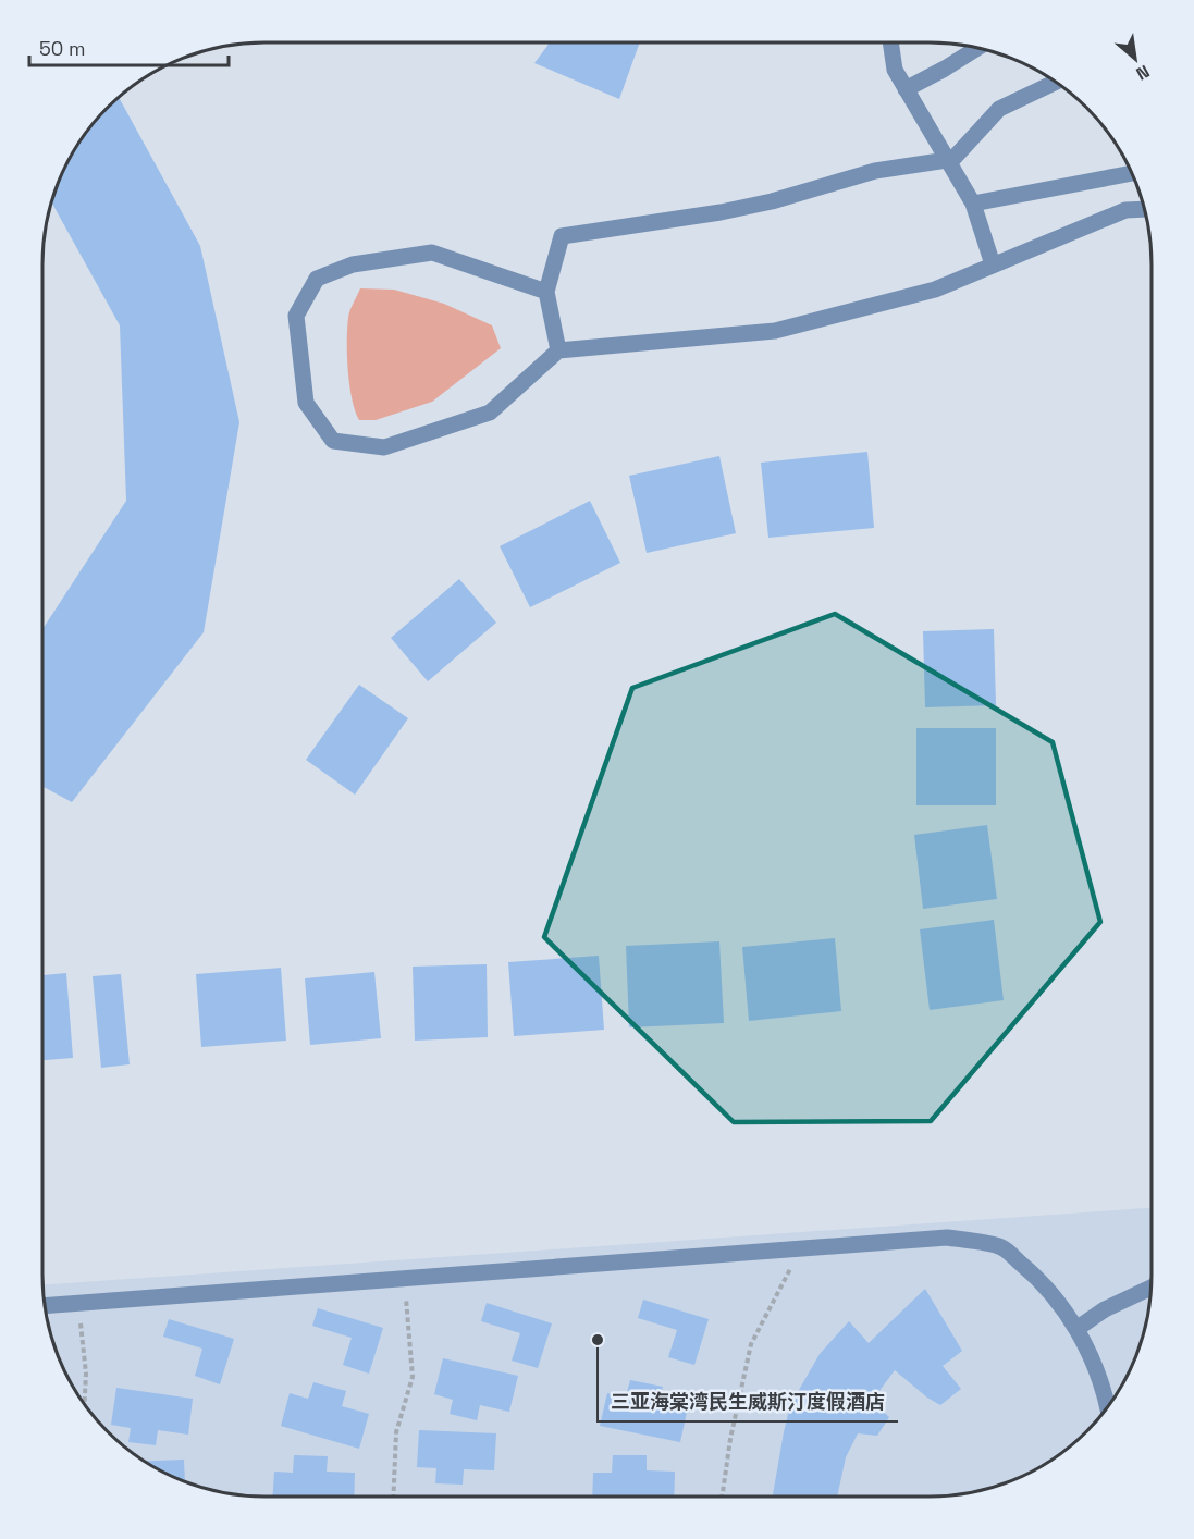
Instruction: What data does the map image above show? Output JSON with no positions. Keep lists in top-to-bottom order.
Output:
{
  "places": ["三亚海棠湾民生威斯汀度假酒店"],
  "scale_bar": "50 m",
  "north": "bottom right"
}
